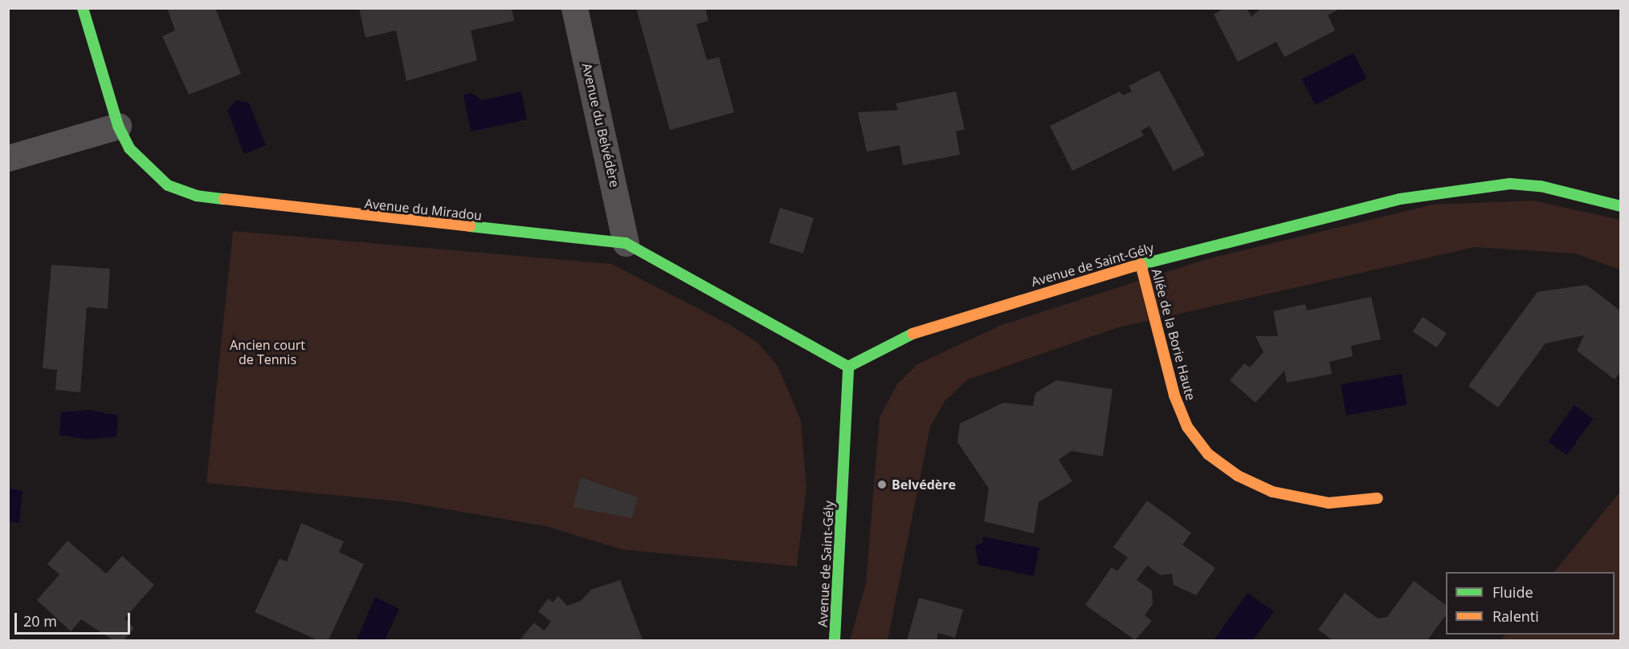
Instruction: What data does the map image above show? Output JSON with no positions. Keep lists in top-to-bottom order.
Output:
{
  "streets": {
    "street": [
      "Avenue du Belvédère",
      "Avenue du Miradou",
      "Avenue de Saint-Gély",
      "Allée de la Borie Haute"
    ]
  },
  "crossings": [
    ["Avenue du Belvédère", "Avenue du Miradou"],
    ["Avenue du Miradou", "Avenue de Saint-Gély"],
    ["Avenue de Saint-Gély", "Allée de la Borie Haute"]
  ],
  "parks": ["Ancien court de Tennis"],
  "places": ["Belvédère"],
  "legend": ["Fluide", "Ralenti"],
  "scale_bar": "20 m"
}
